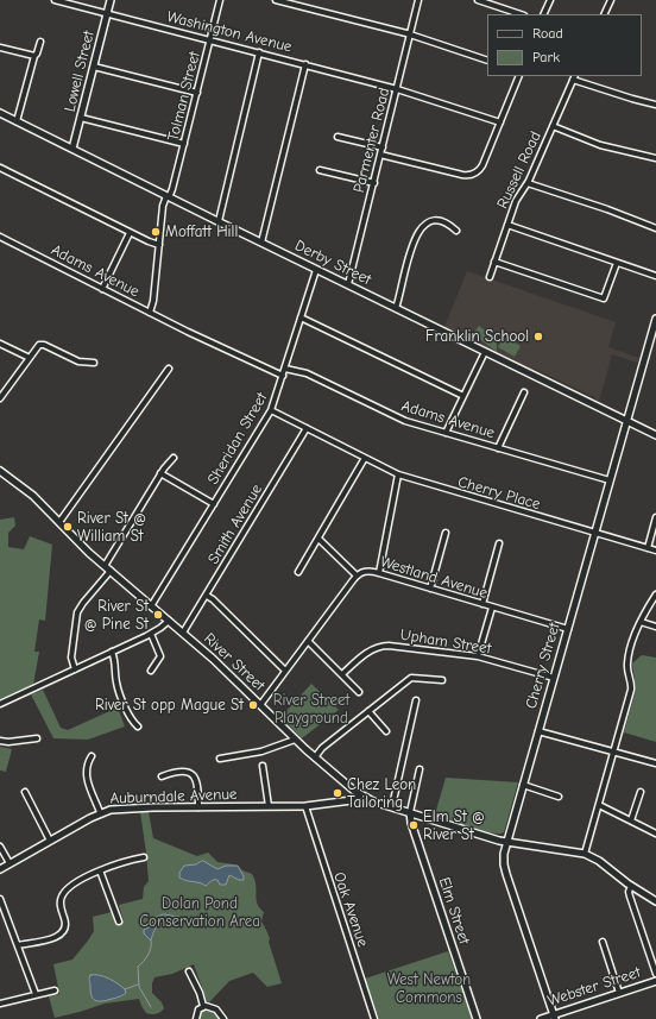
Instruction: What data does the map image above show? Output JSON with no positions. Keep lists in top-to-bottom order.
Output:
{
  "streets": {
    "street": [
      "Washington Avenue",
      "Lowell Street",
      "Tolman Street",
      "Parmenter Road",
      "Russell Road",
      "Derby Street",
      "Adams Avenue",
      "Sheridan Street",
      "Cherry Place",
      "Smith Avenue",
      "Westland Avenue",
      "Upham Street",
      "River Street",
      "Cherry Street",
      "Auburndale Avenue",
      "Oak Avenue",
      "Elm Street",
      "Webster Street"
    ]
  },
  "crossings": [
    ["Washington Avenue", "Lowell Street"],
    ["Washington Avenue", "Tolman Street"],
    ["Washington Avenue", "Parmenter Road"],
    ["Lowell Street", "Derby Street"],
    ["Tolman Street", "Derby Street"],
    ["Tolman Street", "Adams Avenue"],
    ["Parmenter Road", "Derby Street"],
    ["Derby Street", "Sheridan Street"],
    ["Derby Street", "Cherry Street"],
    ["Adams Avenue", "Sheridan Street"],
    ["Adams Avenue", "Cherry Street"],
    ["Sheridan Street", "Cherry Place"],
    ["Sheridan Street", "River Street"],
    ["Cherry Place", "Smith Avenue"],
    ["Cherry Place", "Cherry Street"],
    ["Smith Avenue", "River Street"],
    ["Westland Avenue", "River Street"],
    ["Westland Avenue", "Cherry Street"],
    ["Upham Street", "Cherry Street"],
    ["River Street", "Cherry Street"],
    ["River Street", "Auburndale Avenue"],
    ["River Street", "Elm Street"],
    ["Cherry Street", "Webster Street"],
    ["Auburndale Avenue", "Oak Avenue"]
  ],
  "parks": ["River Street Playground", "Dolan Pond Conservation Area", "West Newton Commons"],
  "places": [
    "Moffatt Hill",
    "Franklin School",
    "River St @ William St",
    "River St @ Pine St",
    "River St opp Mague St",
    "Chez Leon Tailoring",
    "Elm St @ River St"
  ],
  "legend": ["Road", "Park"]
}
